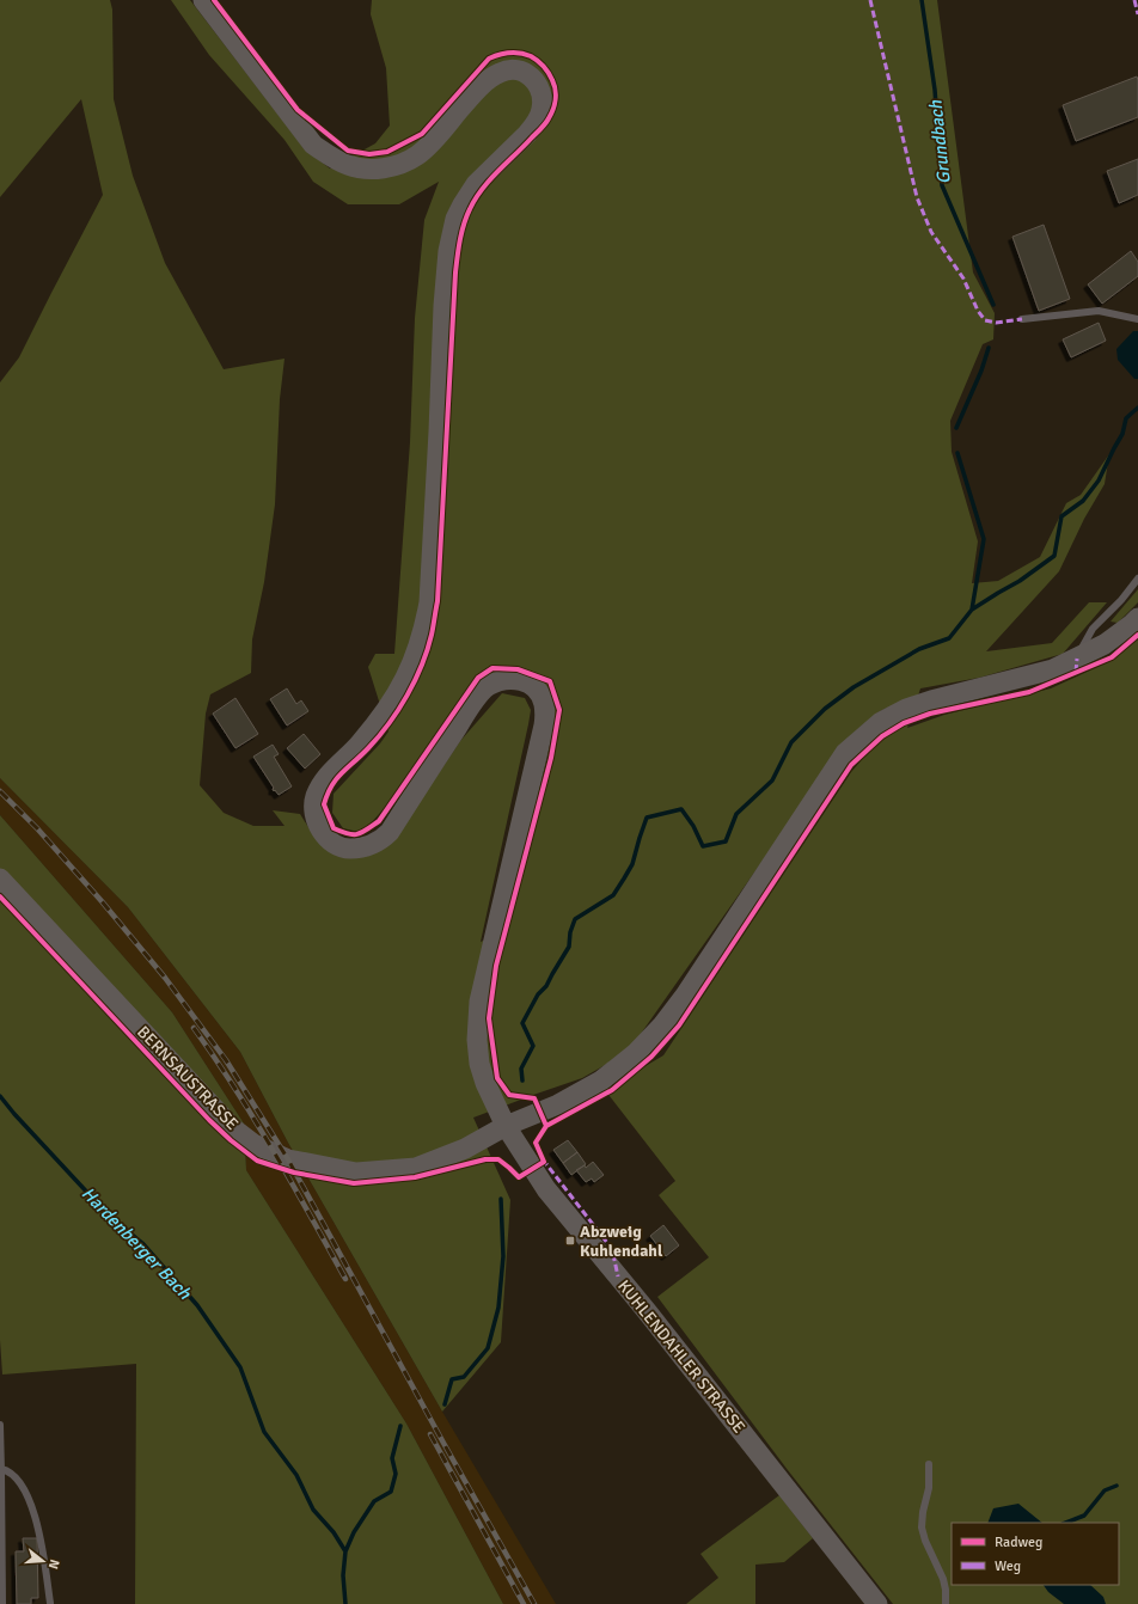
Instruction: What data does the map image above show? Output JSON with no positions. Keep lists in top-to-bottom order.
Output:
{
  "streets": {
    "main road": ["BERNSAUSTRASSE", "KUHLENDAHLER STRASSE"]
  },
  "crossings": [
    ["BERNSAUSTRASSE", "KUHLENDAHLER STRASSE"]
  ],
  "water": ["Grundbach", "Hardenberger Bach"],
  "places": {
    "transit": ["Abzweig Kuhlendahl"]
  },
  "legend": ["Radweg", "Weg"],
  "north": "right"
}
